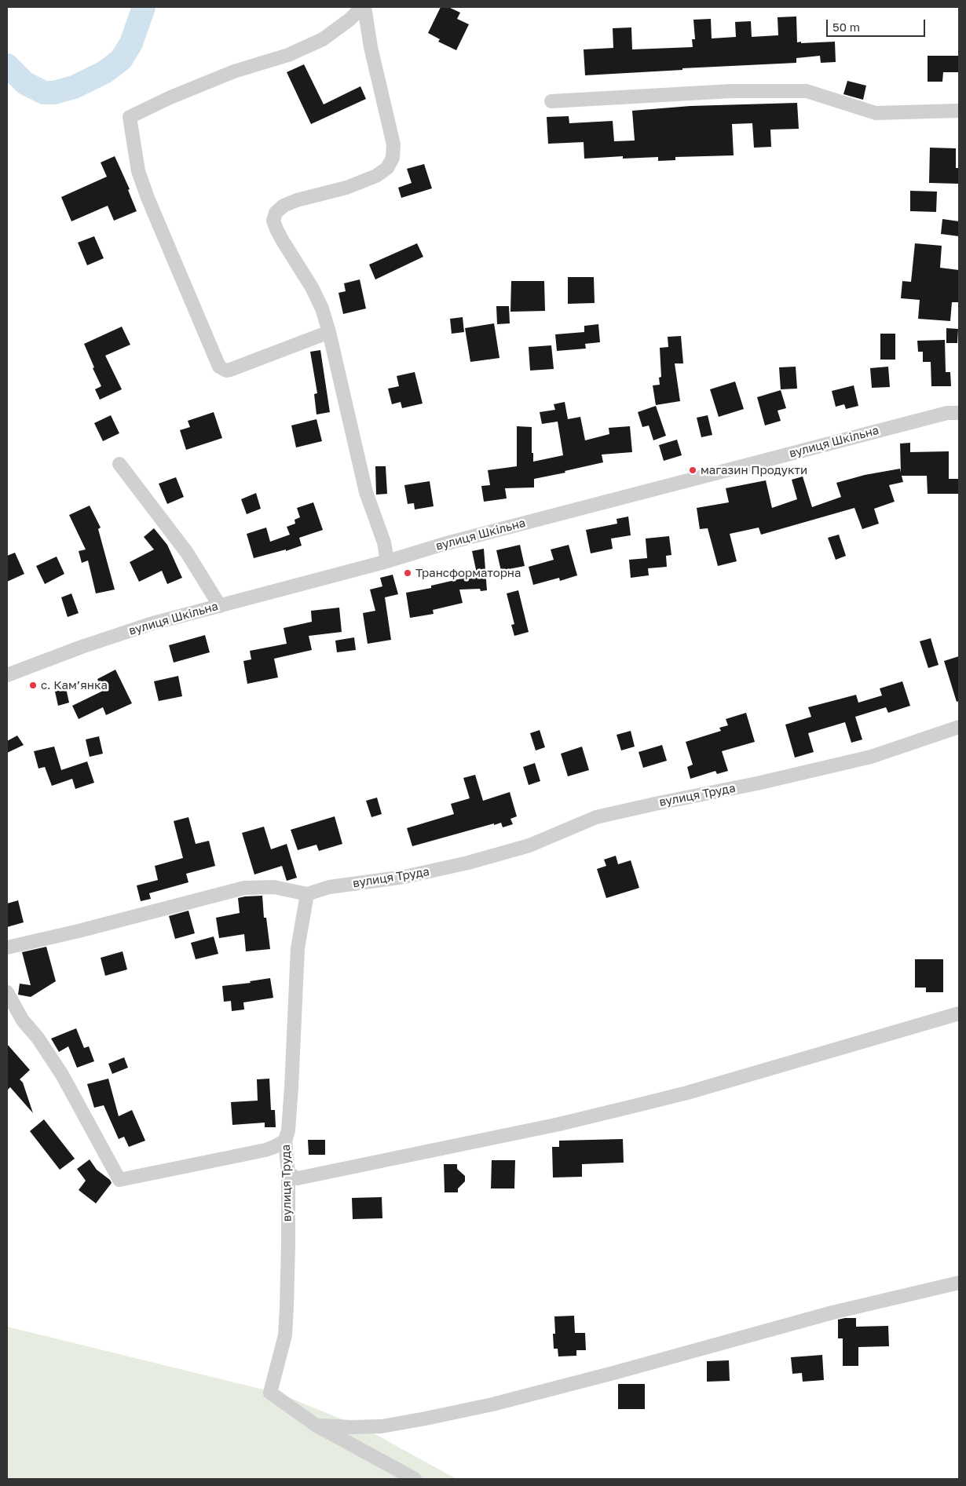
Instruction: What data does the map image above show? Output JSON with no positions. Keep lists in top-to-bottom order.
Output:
{
  "streets": {
    "street": ["вулиця Шкільна", "вулиця Труда"]
  },
  "places": ["магазин Продукти", "Трансформаторна", "с. Кам’янка"],
  "scale_bar": "50 m"
}
